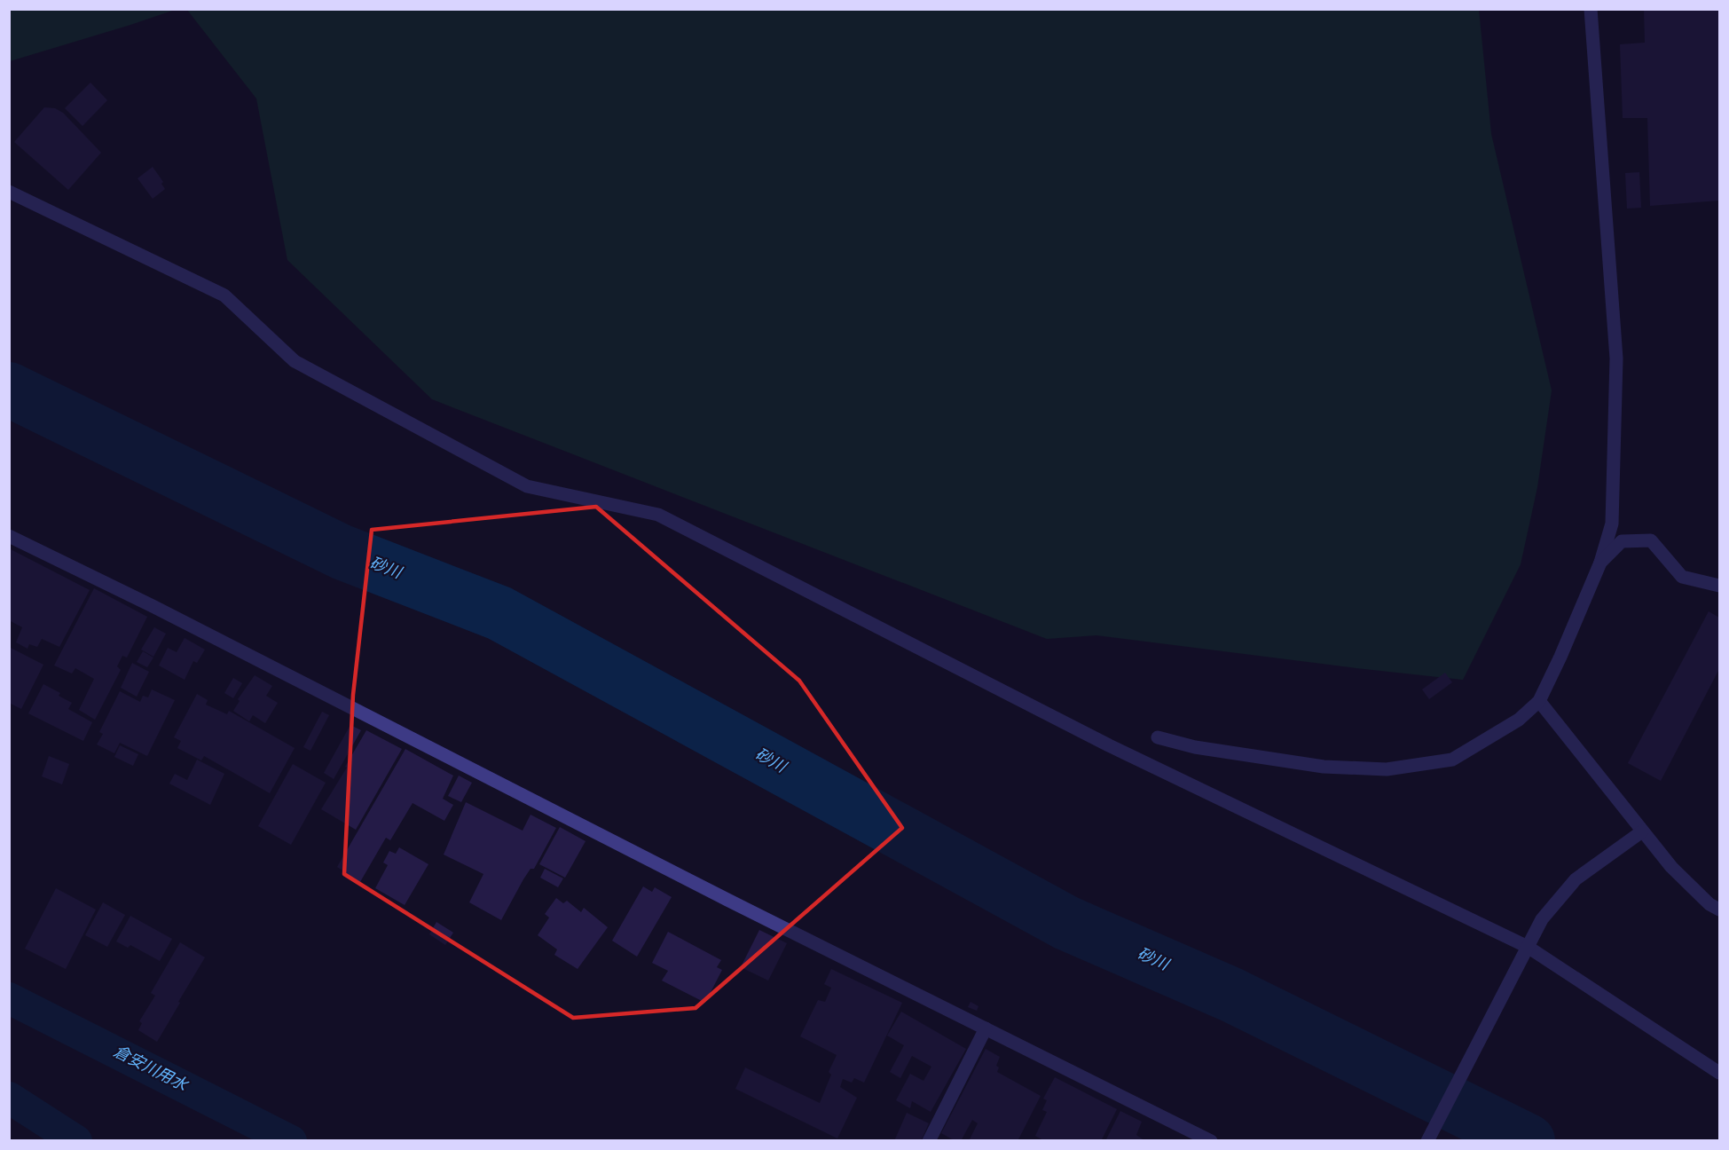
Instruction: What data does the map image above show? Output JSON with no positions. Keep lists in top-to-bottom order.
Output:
{
  "water": ["砂川", "倉安川用水"]
}
